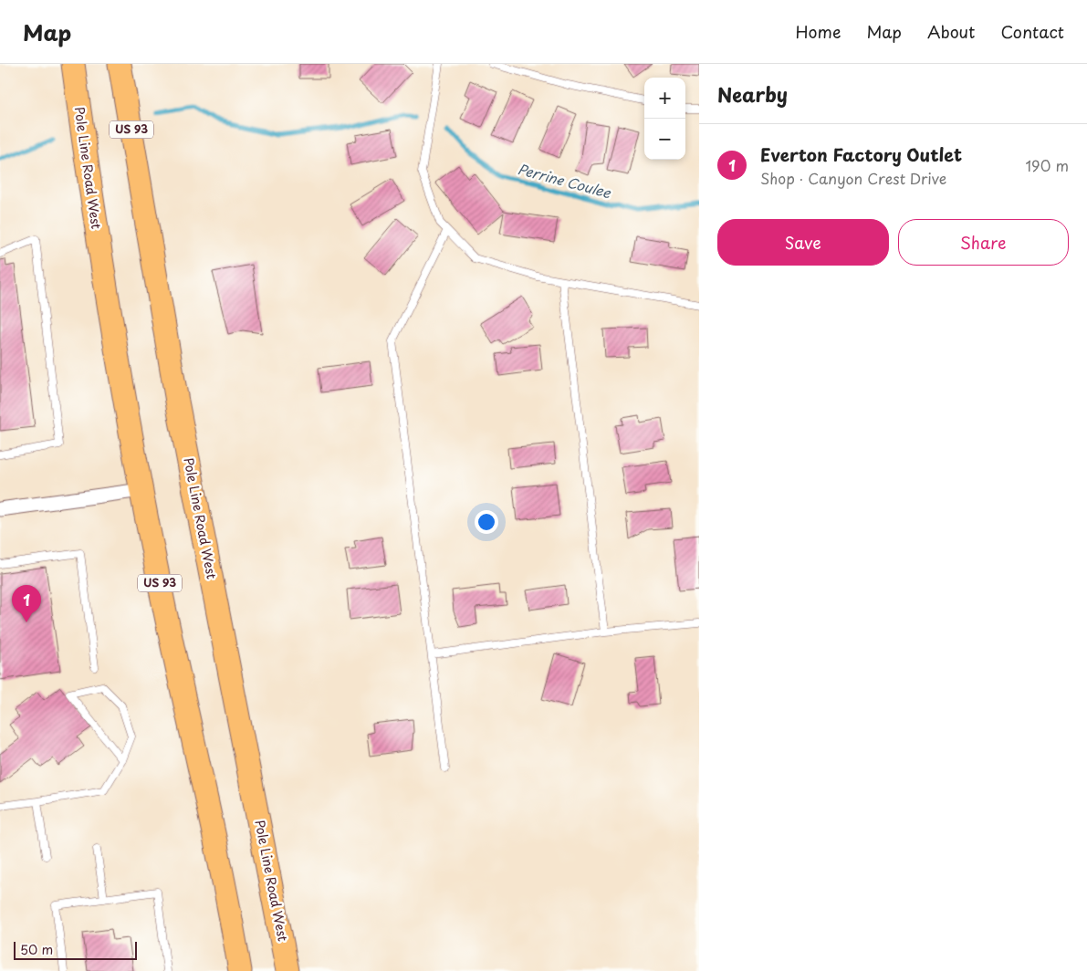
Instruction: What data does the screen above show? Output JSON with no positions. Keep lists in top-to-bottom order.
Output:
{
  "streets": {
    "highway": ["US 93", "Pole Line Road West"]
  },
  "water": ["Perrine Coulee"],
  "scale_bar": "50 m",
  "page": {
    "header": "Map",
    "nav": [
      "Home",
      "Map",
      "About",
      "Contact"
    ],
    "heading": "Nearby",
    "map_buttons": ["+", "−"],
    "list": [
      {
        "mark": "1",
        "name": "Everton Factory Outlet",
        "note": "Shop · Canyon Crest Drive",
        "value": "190 m"
      }
    ],
    "buttons": ["Save", "Share"],
    "pins": "1",
    "scale": "50 m"
  }
}
